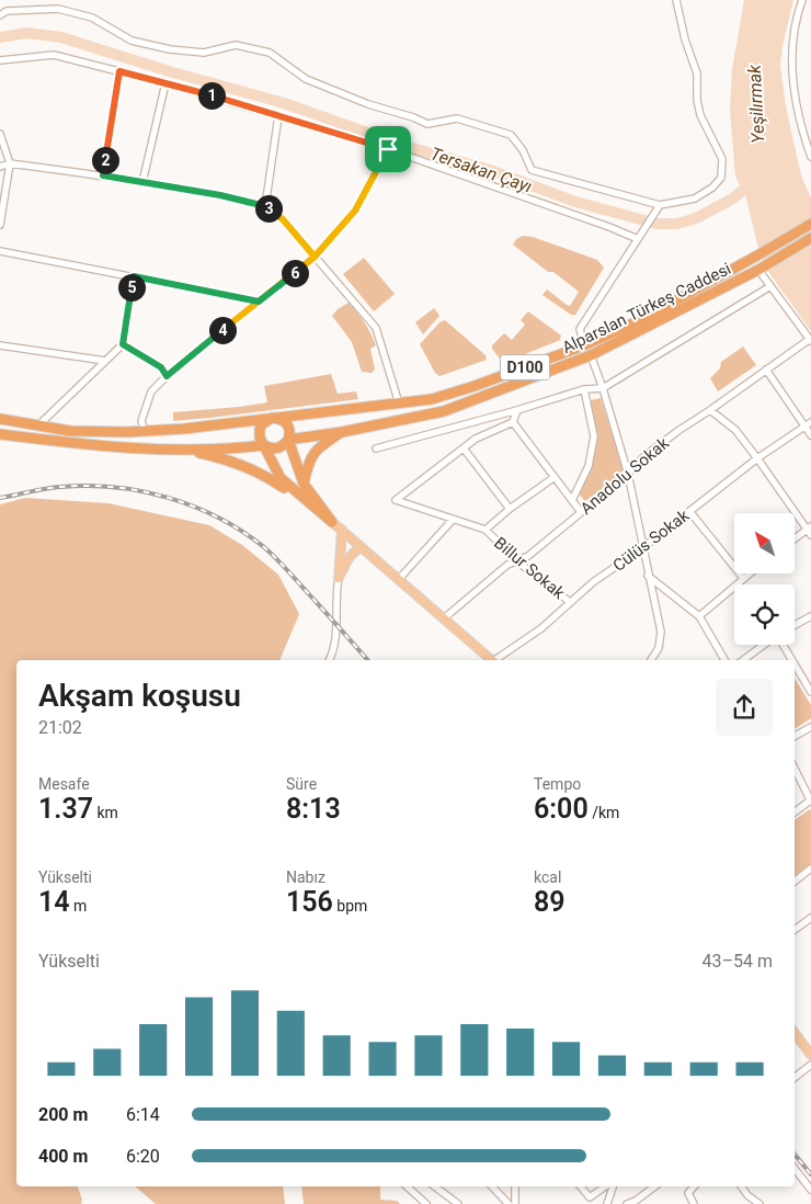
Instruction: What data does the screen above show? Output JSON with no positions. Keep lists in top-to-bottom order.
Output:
{
  "streets": {
    "highway": ["Alparslan Türkeş Caddesi", "D100"],
    "street": ["Anadolu Sokak", "Cülüs Sokak", "Billur Sokak"]
  },
  "crossings": [
    ["Alparslan Türkeş Caddesi", "D100"],
    ["Anadolu Sokak", "Billur Sokak"],
    ["Cülüs Sokak", "Billur Sokak"]
  ],
  "water": ["Yeşilırmak", "Tersakan Çayı"],
  "north": "top left",
  "page": {
    "pins": [
      "1",
      "2",
      "3",
      "6",
      "5",
      "4"
    ],
    "heading": ["Akşam koşusu", "21:02"],
    "stats": [
      ["Mesafe", "1.37 km"],
      ["Süre", "8:13"],
      ["Tempo", "6:00 /km"],
      ["Yükselti", "14 m"],
      ["Nabız", "156 bpm"],
      ["kcal", "89"]
    ],
    "chart": ["Yükselti", "43–54 m"],
    "list": [
      {
        "name": "200 m",
        "note": "6:14"
      },
      {
        "name": "400 m",
        "note": "6:20"
      }
    ]
  }
}
